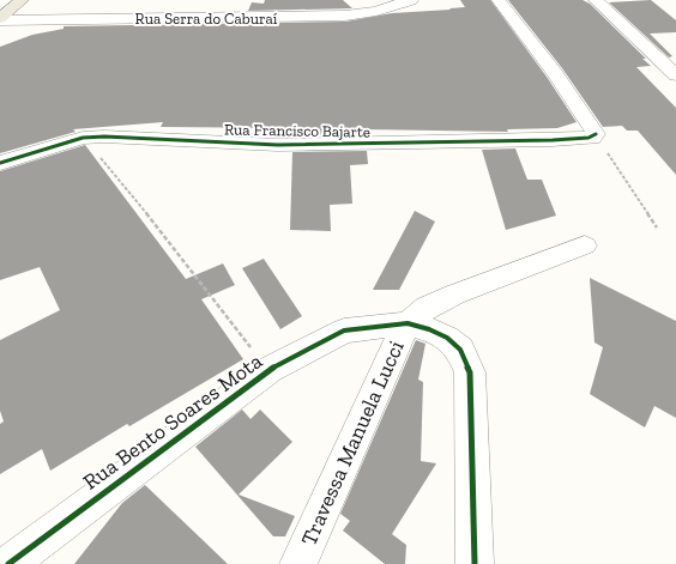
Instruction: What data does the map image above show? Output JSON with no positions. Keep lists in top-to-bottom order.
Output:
{
  "streets": {
    "street": [
      "Rua Serra do Caburaí",
      "Rua Francisco Bajarte",
      "Rua Bento Soares Mota",
      "Travessa Manuela Lucci"
    ]
  },
  "crossings": [
    ["Rua Bento Soares Mota", "Travessa Manuela Lucci"]
  ]
}
